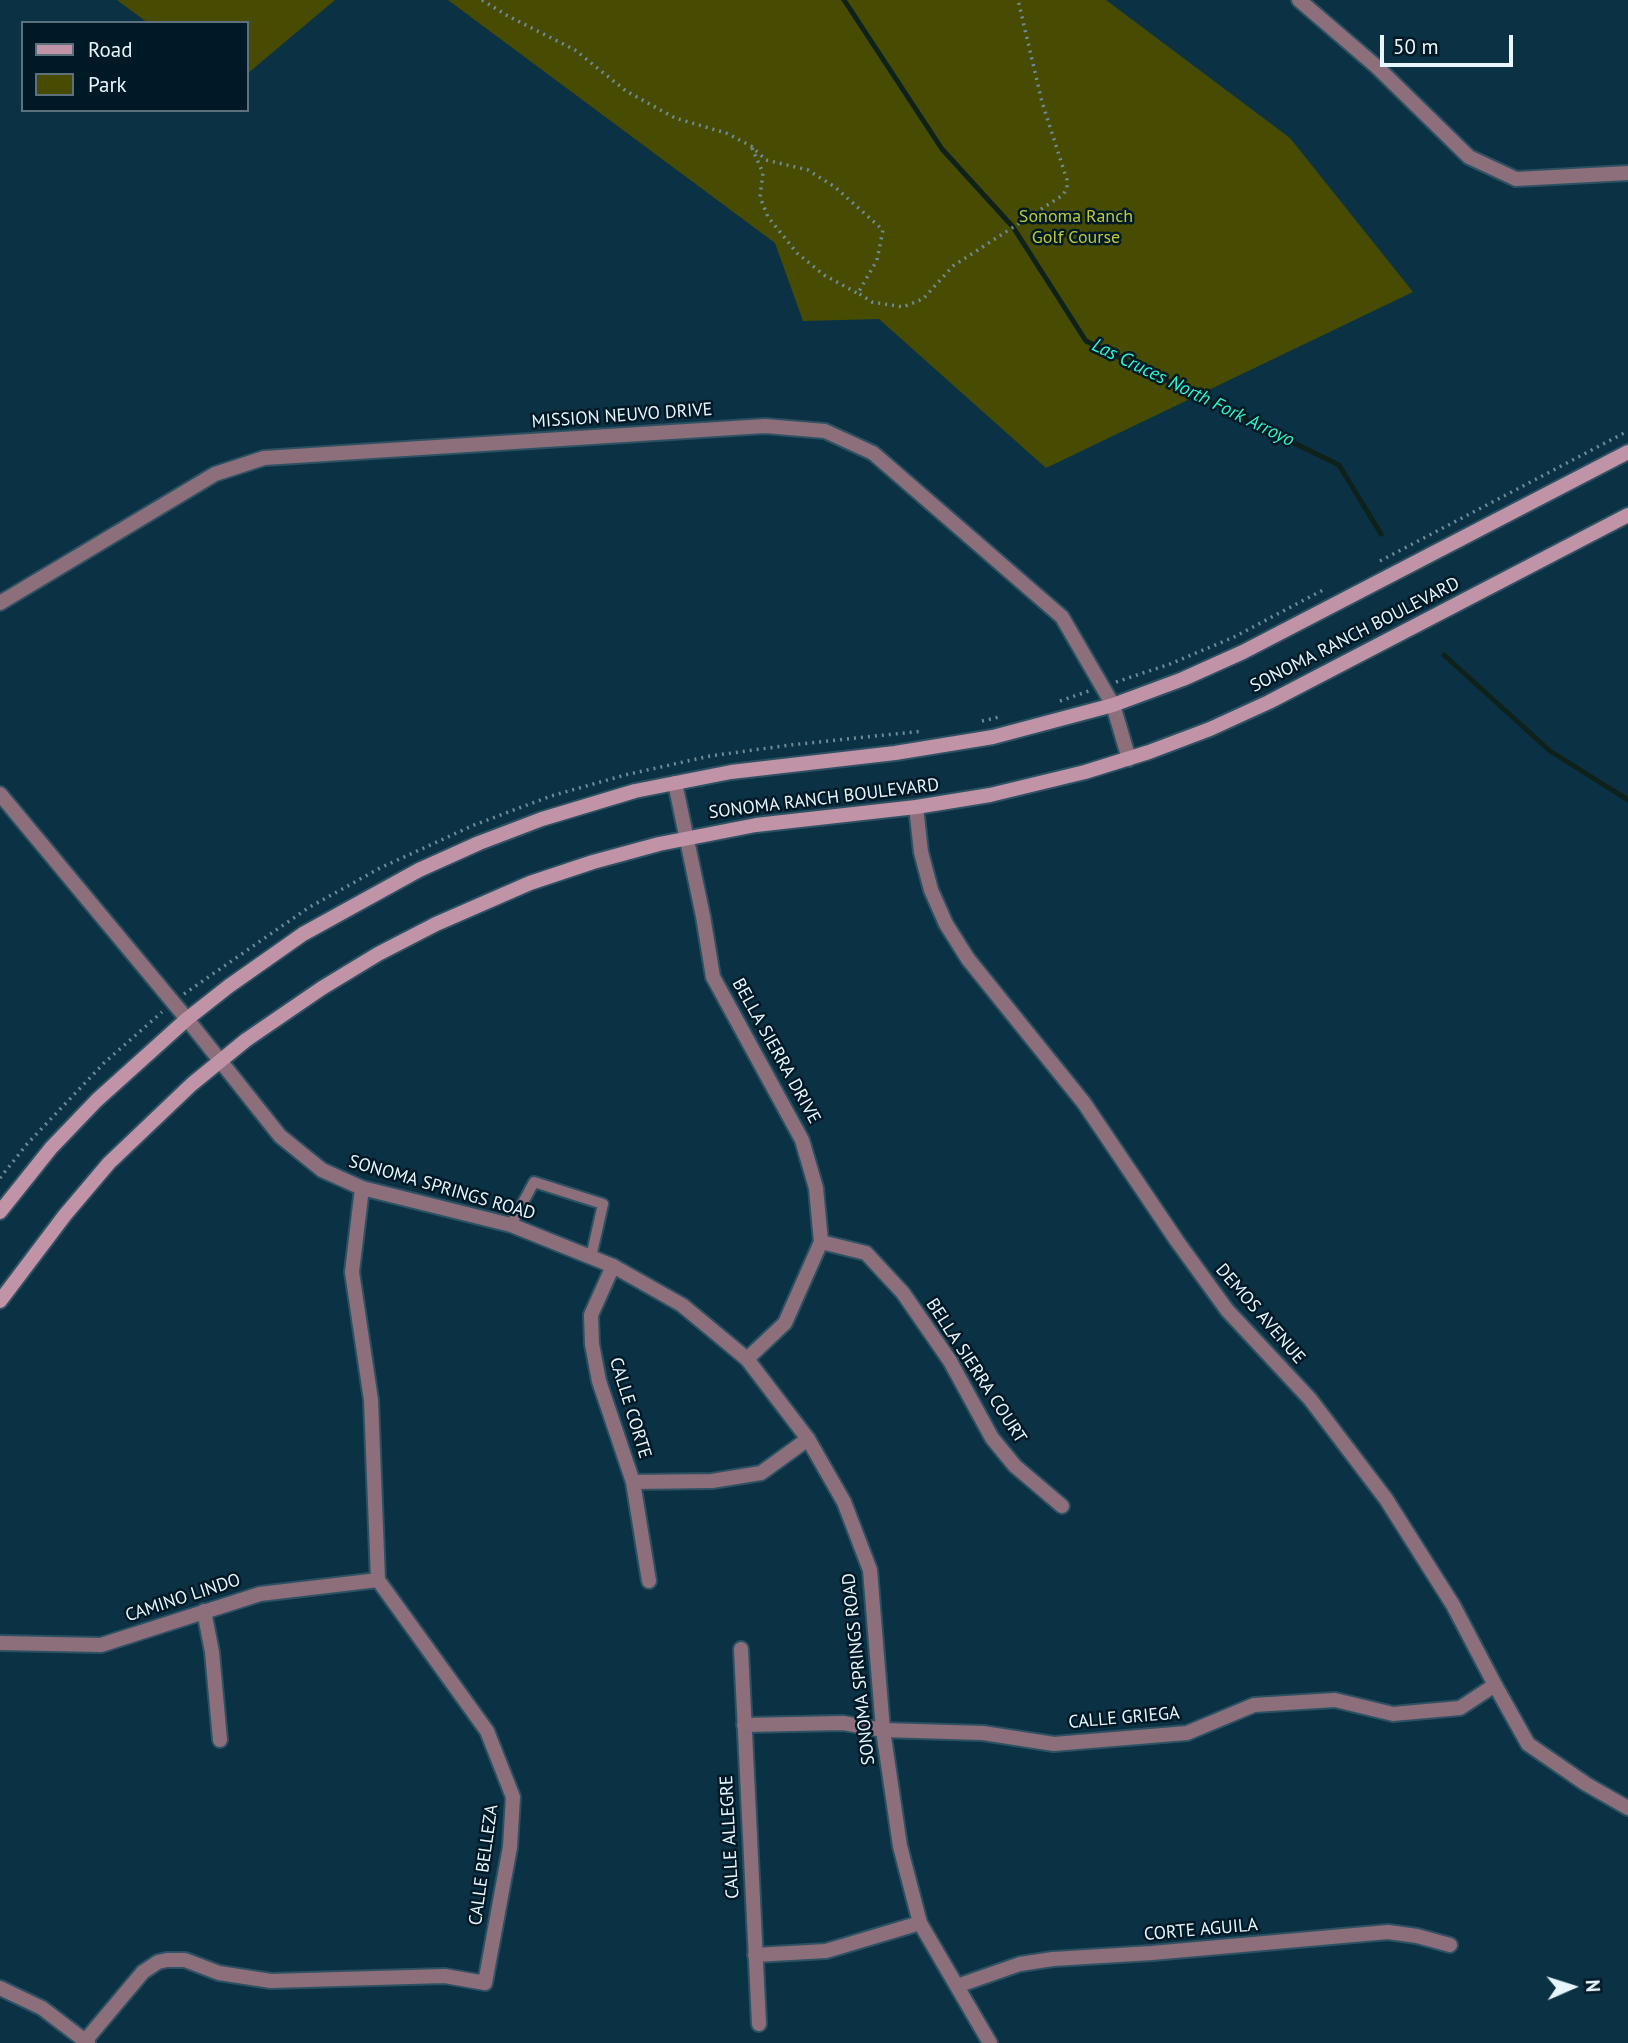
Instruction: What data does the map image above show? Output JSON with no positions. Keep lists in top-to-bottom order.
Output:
{
  "streets": {
    "main road": ["SONOMA RANCH BOULEVARD"],
    "street": [
      "MISSION NEUVO DRIVE",
      "BELLA SIERRA DRIVE",
      "SONOMA SPRINGS ROAD",
      "DEMOS AVENUE",
      "BELLA SIERRA COURT",
      "CALLE CORTE",
      "CAMINO LINDO",
      "CALLE GRIEGA",
      "CALLE ALLEGRE",
      "CALLE BELLEZA",
      "CORTE AGUILA"
    ]
  },
  "crossings": [
    ["MISSION NEUVO DRIVE", "SONOMA RANCH BOULEVARD"],
    ["SONOMA RANCH BOULEVARD", "BELLA SIERRA DRIVE"],
    ["SONOMA RANCH BOULEVARD", "SONOMA SPRINGS ROAD"],
    ["SONOMA RANCH BOULEVARD", "DEMOS AVENUE"],
    ["BELLA SIERRA DRIVE", "SONOMA SPRINGS ROAD"],
    ["BELLA SIERRA DRIVE", "BELLA SIERRA COURT"],
    ["SONOMA SPRINGS ROAD", "CALLE CORTE"],
    ["SONOMA SPRINGS ROAD", "CALLE GRIEGA"],
    ["SONOMA SPRINGS ROAD", "CORTE AGUILA"],
    ["DEMOS AVENUE", "CALLE GRIEGA"],
    ["CAMINO LINDO", "CALLE BELLEZA"],
    ["CALLE GRIEGA", "CALLE ALLEGRE"]
  ],
  "water": ["Las Cruces North Fork Arroyo"],
  "parks": ["Sonoma Ranch Golf Course"],
  "legend": ["Road", "Park"],
  "scale_bar": "50 m",
  "north": "right"
}
